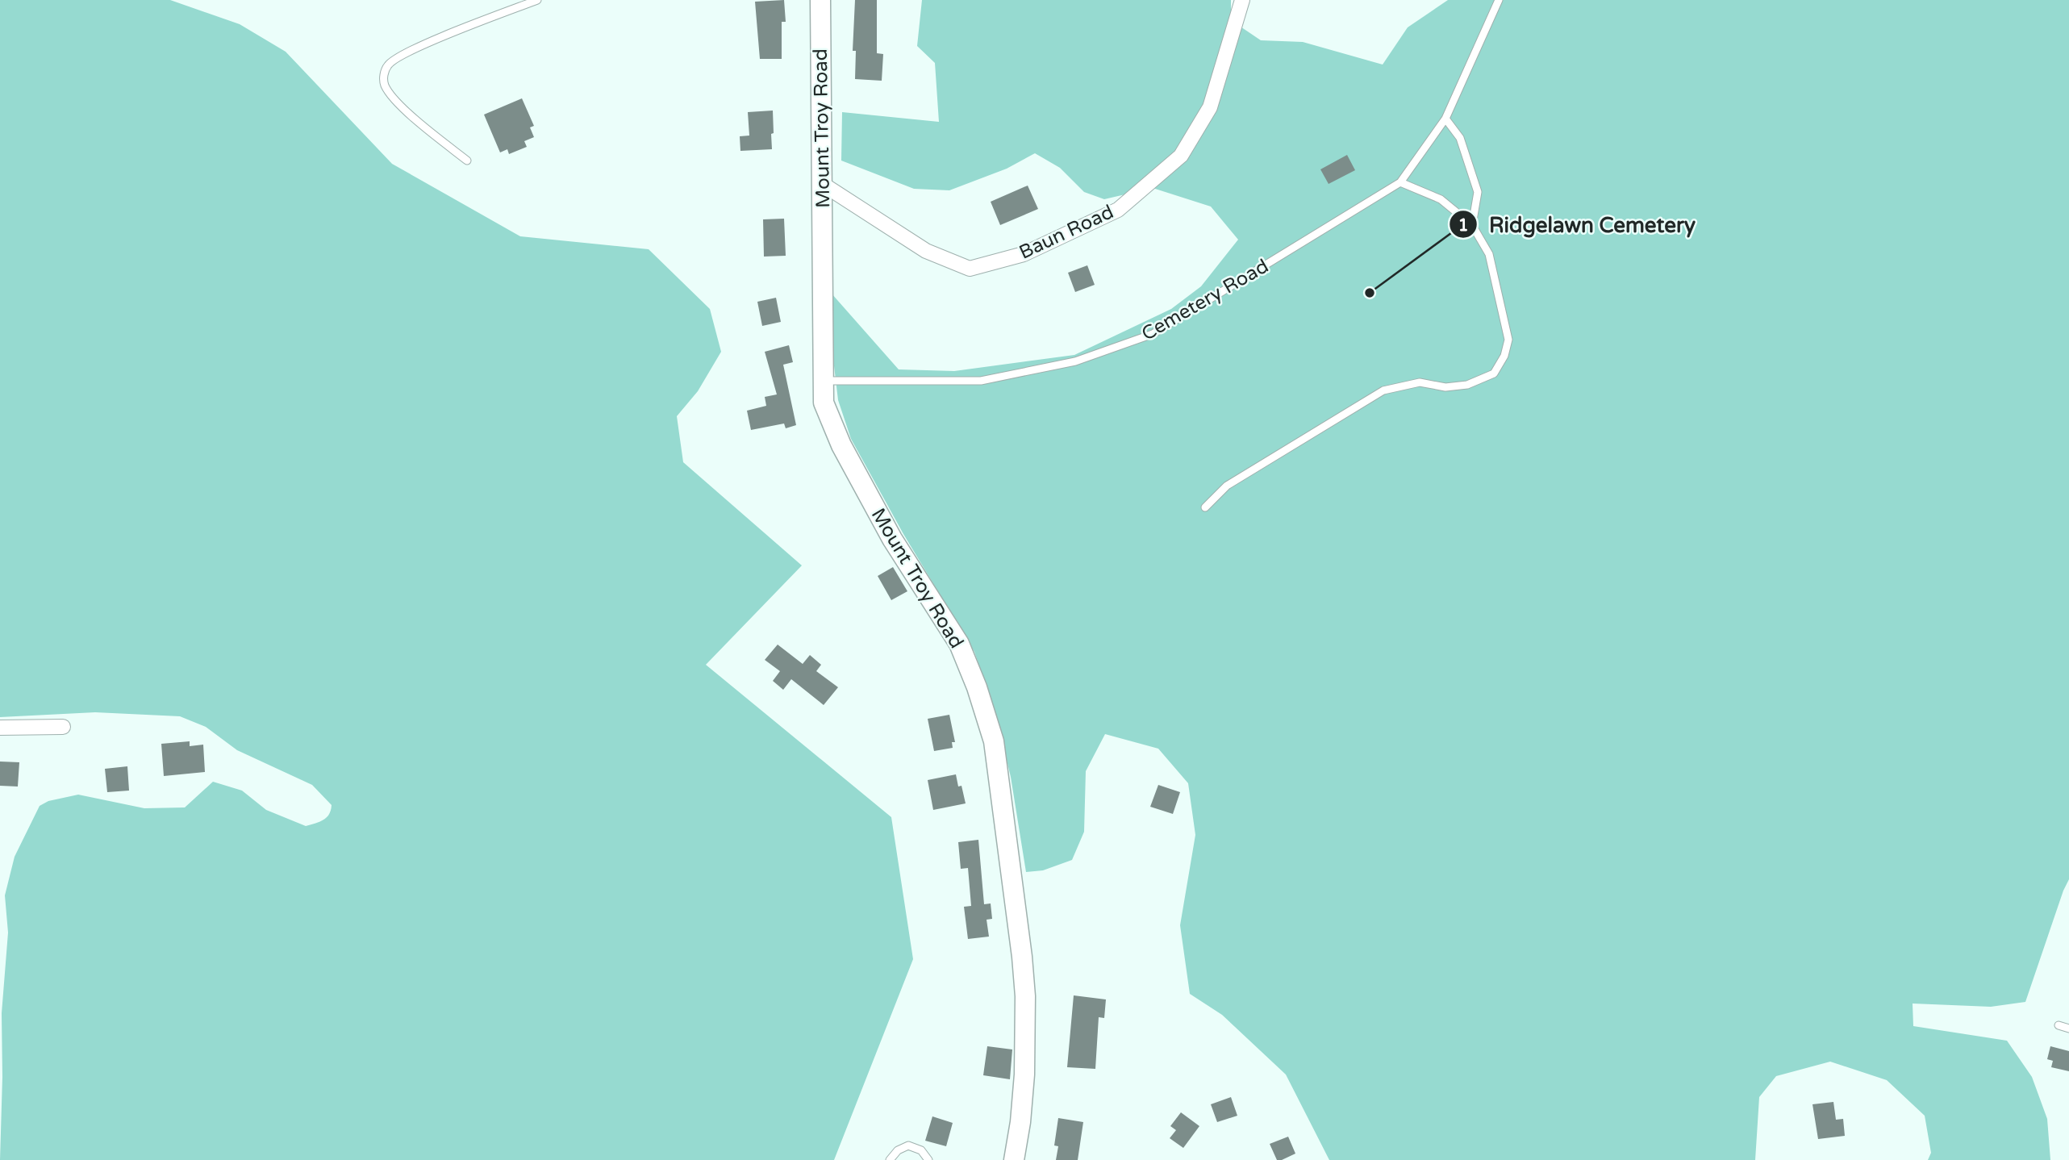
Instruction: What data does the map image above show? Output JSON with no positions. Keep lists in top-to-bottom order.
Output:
{
  "streets": {
    "street": ["Mount Troy Road", "Baun Road"],
    "lane": ["Cemetery Road"]
  },
  "crossings": [
    ["Mount Troy Road", "Baun Road"],
    ["Mount Troy Road", "Cemetery Road"]
  ],
  "places": ["Ridgelawn Cemetery"]
}
